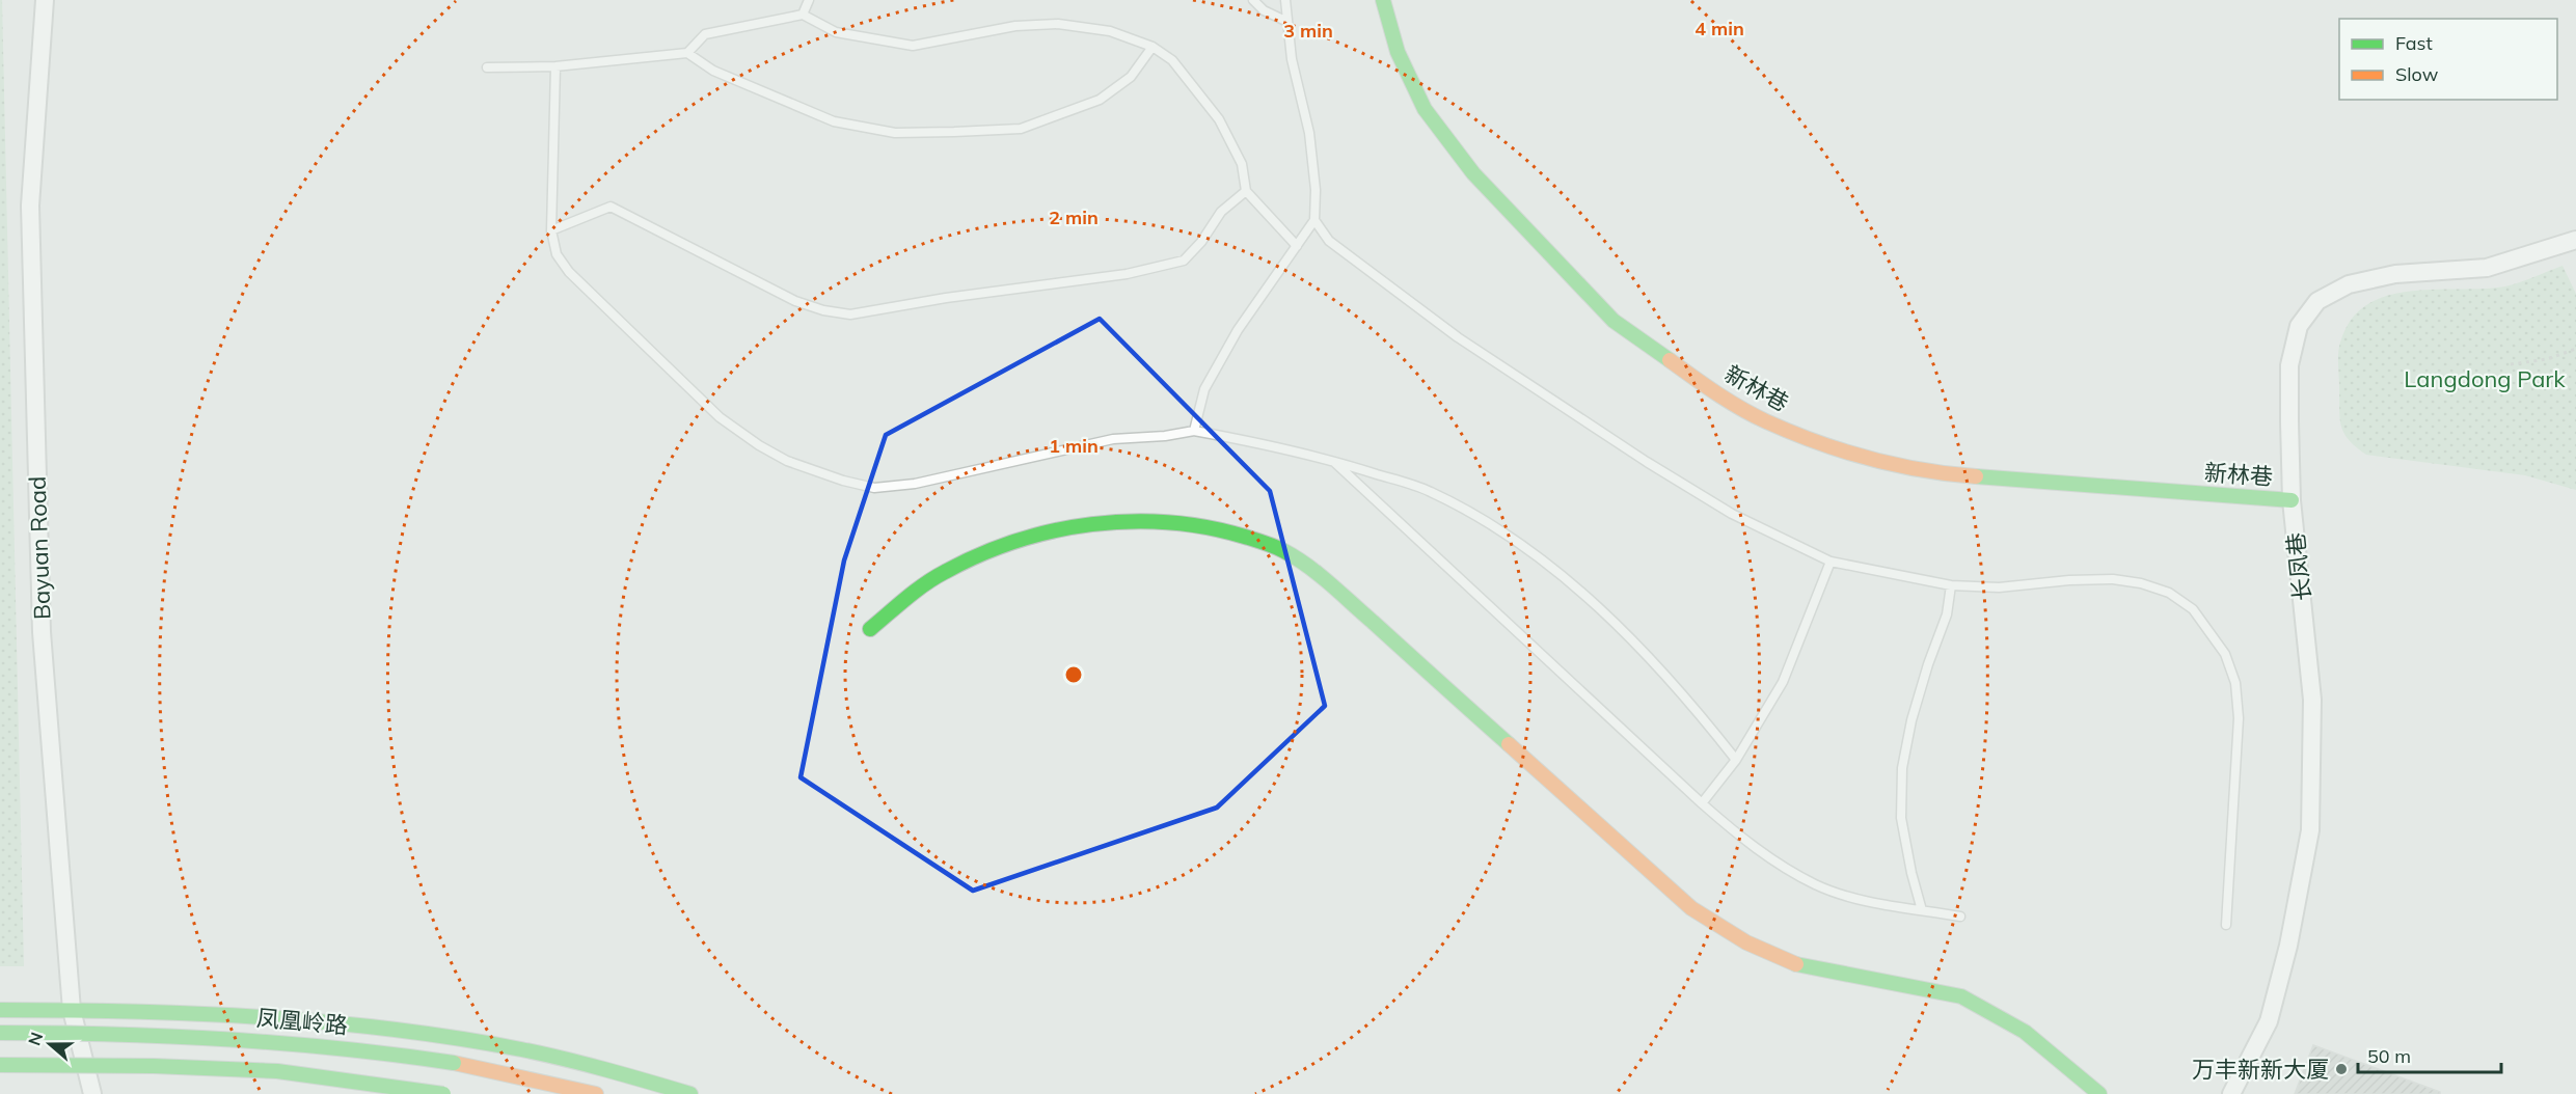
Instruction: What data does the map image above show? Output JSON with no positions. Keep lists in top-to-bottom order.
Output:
{
  "streets": {
    "street": [
      "新林巷",
      "Bayuan Road",
      "长凤巷",
      "凤凰岭路"
    ]
  },
  "crossings": [
    ["新林巷", "长凤巷"]
  ],
  "parks": ["Langdong Park"],
  "places": ["万丰新新大厦"],
  "legend": ["Fast", "Slow"],
  "scale_bar": "50 m",
  "north": "left",
  "rings": [
    "4 min",
    "3 min",
    "2 min",
    "1 min"
  ]
}
